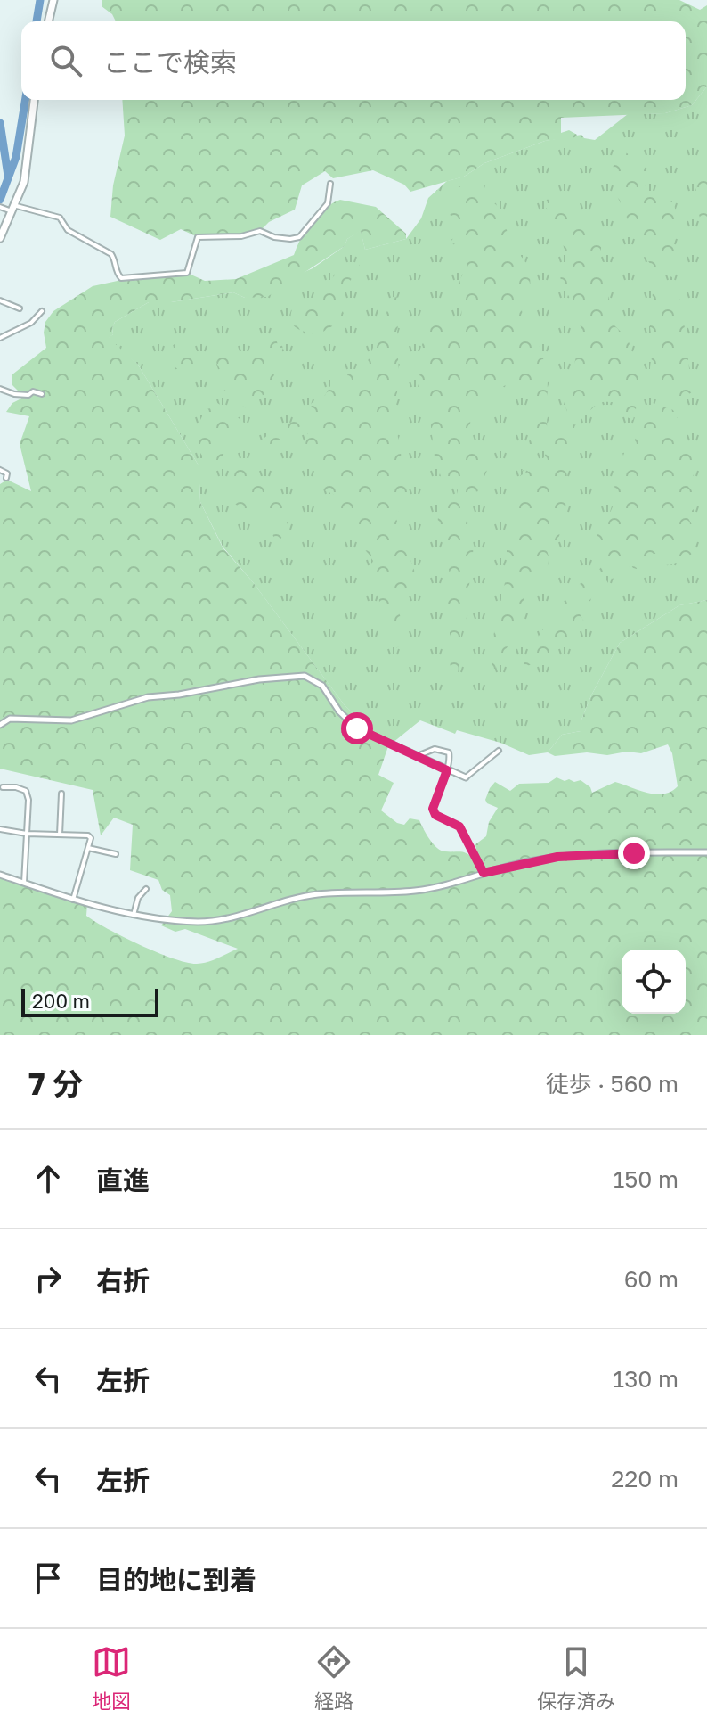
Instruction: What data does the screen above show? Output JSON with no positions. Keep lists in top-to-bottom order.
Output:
{
  "scale_bar": "200 m",
  "page": {
    "search": "ここで検索",
    "scale": "200 m",
    "heading": ["7 分", "徒歩 · 560 m"],
    "list": [
      ["直進", "150 m"],
      ["右折", "60 m"],
      ["左折", "130 m"],
      ["左折", "220 m"],
      "目的地に到着"
    ],
    "nav": ["地図", "経路", "保存済み"]
  }
}
